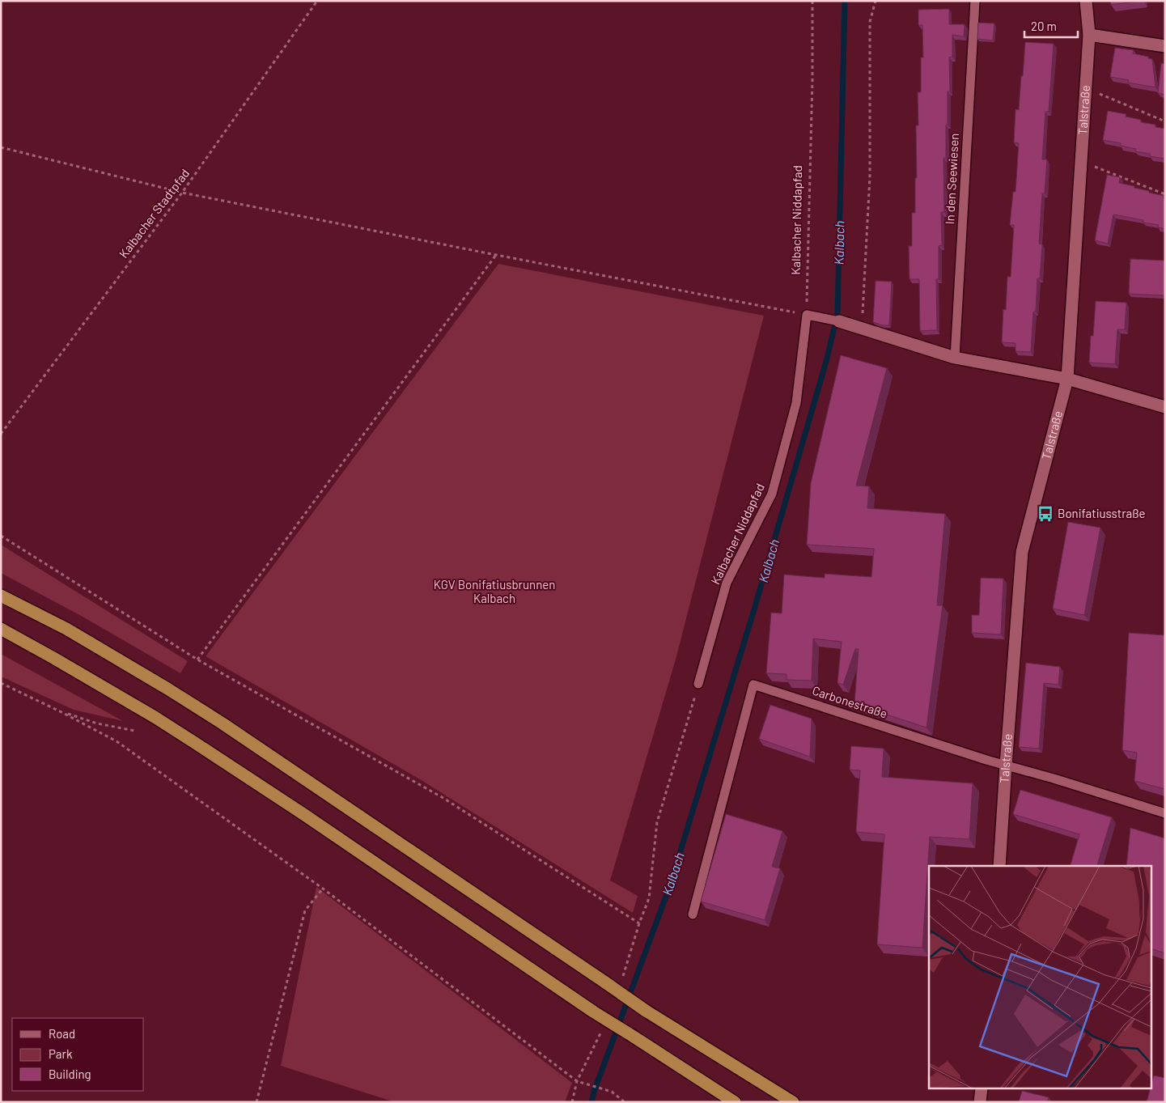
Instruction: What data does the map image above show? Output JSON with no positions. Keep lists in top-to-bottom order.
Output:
{
  "streets": {
    "street": ["Talstraße"],
    "lane": ["In den Seewiesen", "Kalbacher Niddapfad", "Carbonestraße"],
    "path": ["Kalbacher Stadtpfad"]
  },
  "crossings": [
    ["Talstraße", "Carbonestraße"]
  ],
  "water": ["Kalbach"],
  "parks": ["KGV Bonifatiusbrunnen Kalbach"],
  "places": {
    "bus stop": ["Bonifatiusstraße"]
  },
  "legend": ["Road", "Park", "Building"],
  "scale_bar": "20 m"
}
